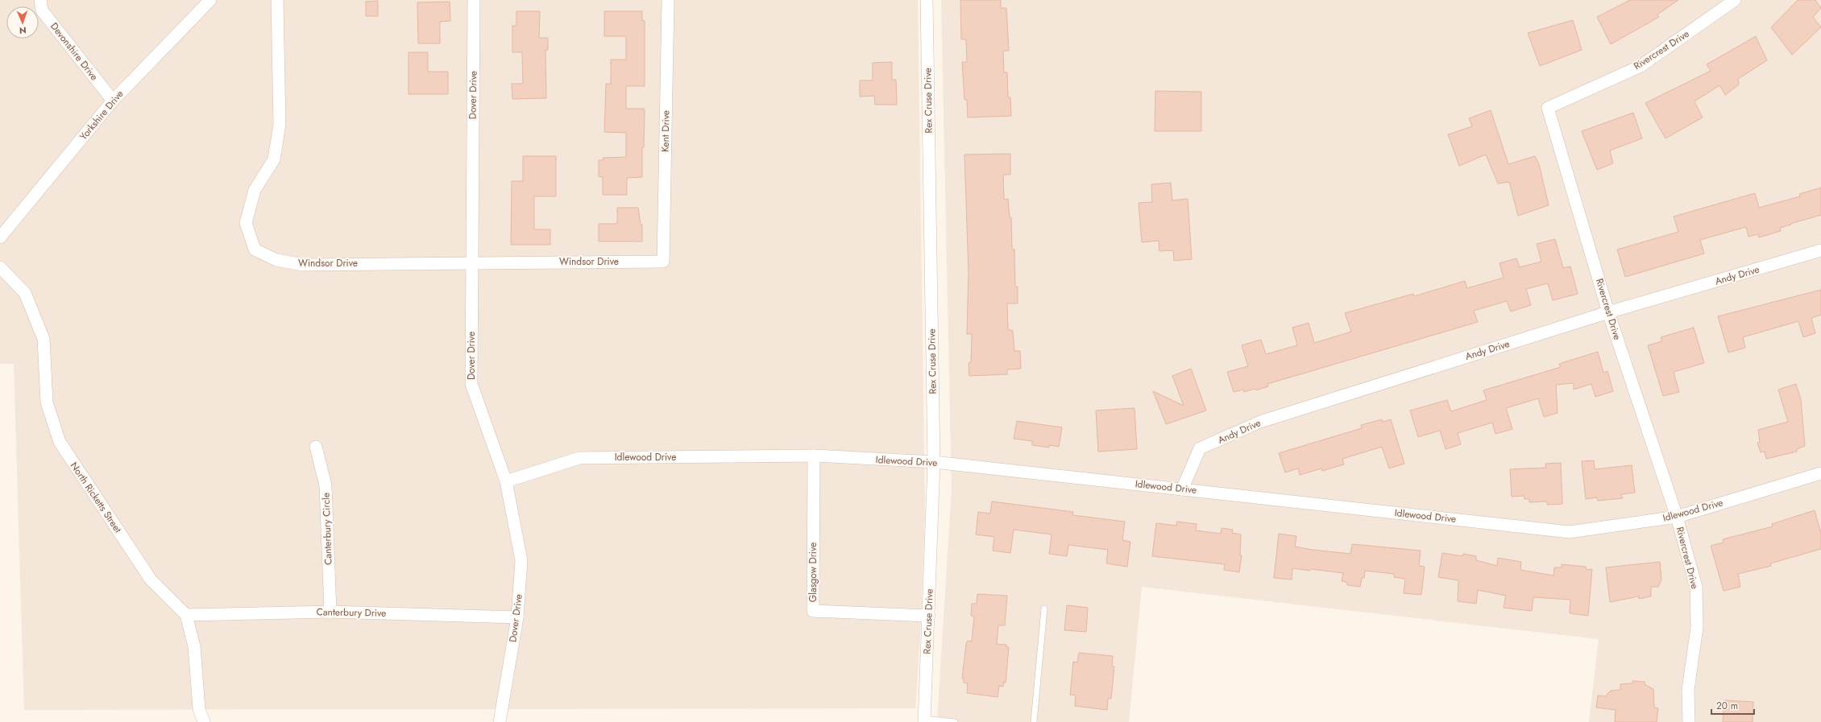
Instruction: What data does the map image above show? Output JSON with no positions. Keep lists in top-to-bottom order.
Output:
{
  "streets": {
    "street": [
      "Rivercrest Drive",
      "Devonshire Drive",
      "Dover Drive",
      "Rex Cruse Drive",
      "Yorkshire Drive",
      "Kent Drive",
      "Windsor Drive",
      "Andy Drive",
      "Idlewood Drive",
      "North Ricketts Street",
      "Canterbury Circle",
      "Glasgow Drive",
      "Canterbury Drive"
    ]
  },
  "crossings": [
    ["Rivercrest Drive", "Andy Drive"],
    ["Rivercrest Drive", "Idlewood Drive"],
    ["Devonshire Drive", "Yorkshire Drive"],
    ["Dover Drive", "Windsor Drive"],
    ["Dover Drive", "Idlewood Drive"],
    ["Dover Drive", "Canterbury Drive"],
    ["Rex Cruse Drive", "Idlewood Drive"],
    ["Rex Cruse Drive", "Glasgow Drive"],
    ["Kent Drive", "Windsor Drive"],
    ["Andy Drive", "Idlewood Drive"],
    ["Idlewood Drive", "Glasgow Drive"],
    ["North Ricketts Street", "Canterbury Drive"],
    ["Canterbury Circle", "Canterbury Drive"]
  ],
  "scale_bar": "20 m",
  "north": "bottom"
}
